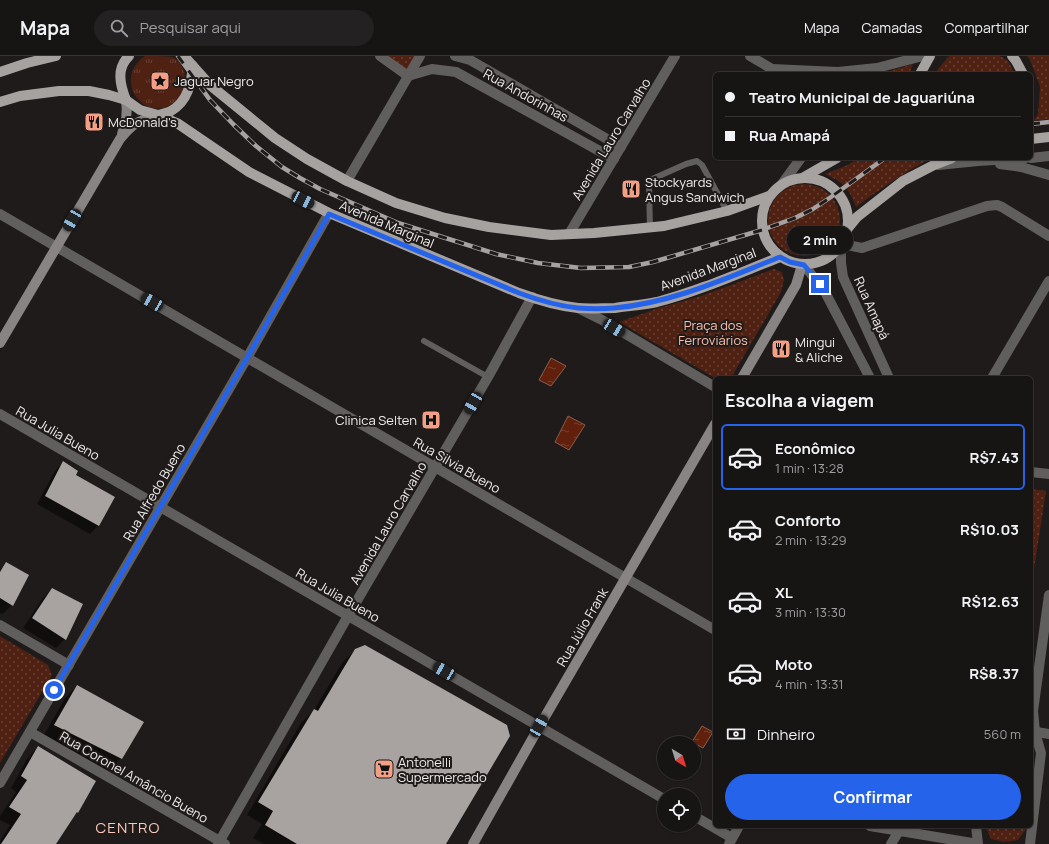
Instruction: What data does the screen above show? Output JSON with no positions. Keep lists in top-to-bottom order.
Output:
{
  "streets": {
    "main road": ["Avenida Marginal", "Rua Júlio Frank"],
    "street": [
      "Rua Andorinhas",
      "Avenida Lauro Carvalho",
      "Rua Amapá",
      "Rua Julia Bueno",
      "Rua Silvia Bueno",
      "Rua Alfredo Bueno",
      "Rua Coronel Amâncio Bueno"
    ]
  },
  "crossings": [
    ["Rua Andorinhas", "Avenida Lauro Carvalho"],
    ["Avenida Lauro Carvalho", "Avenida Marginal"],
    ["Avenida Lauro Carvalho", "Rua Julia Bueno"],
    ["Avenida Lauro Carvalho", "Rua Silvia Bueno"],
    ["Avenida Lauro Carvalho", "Rua Coronel Amâncio Bueno"],
    ["Avenida Marginal", "Rua Amapá"],
    ["Avenida Marginal", "Rua Alfredo Bueno"],
    ["Rua Julia Bueno", "Rua Alfredo Bueno"],
    ["Rua Julia Bueno", "Rua Júlio Frank"],
    ["Rua Silvia Bueno", "Rua Alfredo Bueno"],
    ["Rua Silvia Bueno", "Rua Júlio Frank"],
    ["Rua Alfredo Bueno", "Rua Coronel Amâncio Bueno"]
  ],
  "districts": ["CENTRO"],
  "parks": ["Praça dos Ferroviários"],
  "places": {
    "place": ["Jaguar Negro"],
    "restaurant": ["McDonald's", "Stockyards Angus Sandwich", "Mingui & Aliche"],
    "hospital": ["Clinica Selten"],
    "supermarket": ["Antonelli Supermercado"]
  },
  "north": "bottom right",
  "page": {
    "header": "Mapa",
    "search": "Pesquisar aqui",
    "nav": ["Mapa", "Camadas", "Compartilhar"],
    "banner": ["Teatro Municipal de Jaguariúna", "Rua Amapá"],
    "bubble": "2 min",
    "heading": "Escolha a viagem",
    "list": [
      {
        "name": "Econômico",
        "note": "1 min · 13:28",
        "value": "R$7.43"
      },
      {
        "name": "Conforto",
        "note": "2 min · 13:29",
        "value": "R$10.03"
      },
      {
        "name": "XL",
        "note": "3 min · 13:30",
        "value": "R$12.63"
      },
      {
        "name": "Moto",
        "note": "4 min · 13:31",
        "value": "R$8.37"
      }
    ],
    "pay": ["Dinheiro", "560 m"],
    "buttons": "Confirmar"
  }
}
